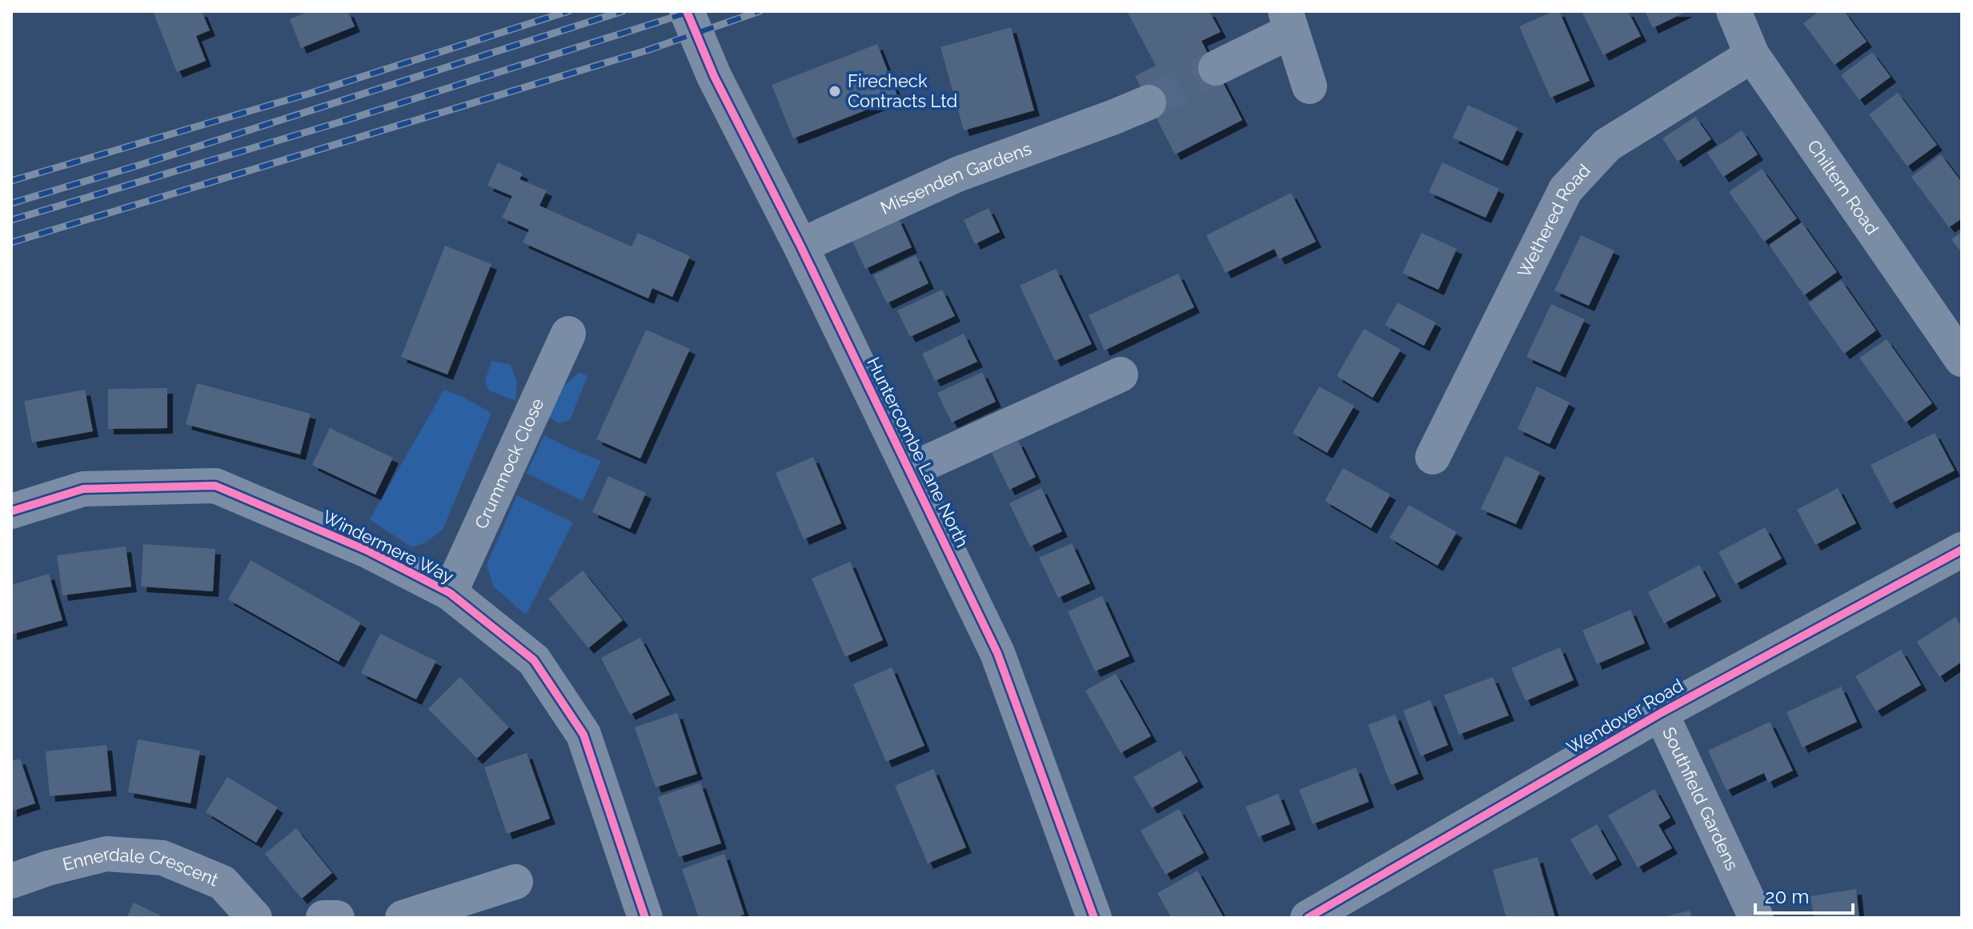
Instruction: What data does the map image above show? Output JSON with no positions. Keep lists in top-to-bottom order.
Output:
{
  "streets": {
    "street": [
      "Missenden Gardens",
      "Chiltern Road",
      "Wethered Road",
      "Huntercombe Lane North",
      "Crummock Close",
      "Windermere Way",
      "Wendover Road",
      "Southfield Gardens",
      "Ennerdale Crescent"
    ]
  },
  "crossings": [
    ["Missenden Gardens", "Huntercombe Lane North"],
    ["Chiltern Road", "Wethered Road"],
    ["Crummock Close", "Windermere Way"],
    ["Wendover Road", "Southfield Gardens"]
  ],
  "places": ["Firecheck Contracts Ltd"],
  "scale_bar": "20 m"
}
